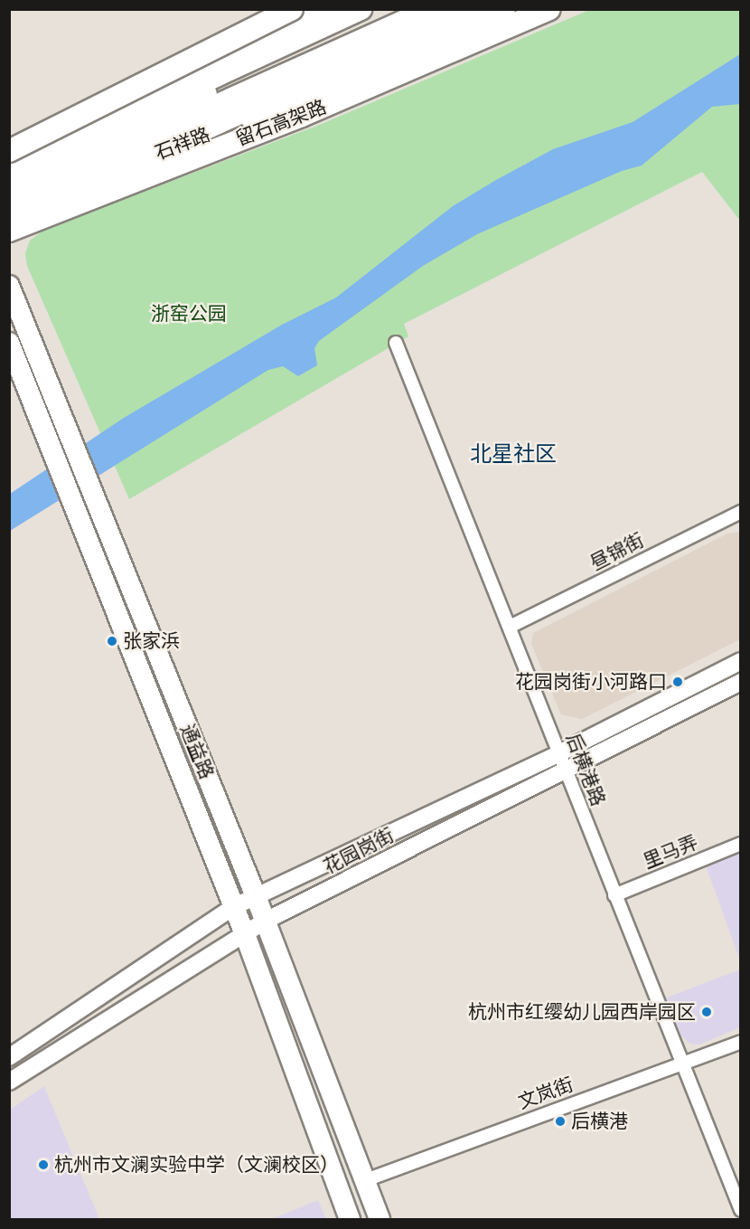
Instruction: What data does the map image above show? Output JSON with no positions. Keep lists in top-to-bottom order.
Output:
{
  "streets": {
    "highway": ["留石高架路"],
    "main road": ["石祥路", "通益路"],
    "street": [
      "昼锦街",
      "后横港路",
      "花园岗街",
      "里马弄",
      "文岚街"
    ]
  },
  "crossings": [
    ["昼锦街", "后横港路"],
    ["通益路", "花园岗街"],
    ["通益路", "文岚街"],
    ["后横港路", "花园岗街"],
    ["后横港路", "里马弄"],
    ["后横港路", "文岚街"]
  ],
  "districts": ["北星社区"],
  "parks": ["浙窑公园"],
  "places": [
    "张家浜",
    "花园岗街小河路口",
    "杭州市红缨幼儿园西岸园区",
    "后横港",
    "杭州市文澜实验中学（文澜校区）"
  ]
}
